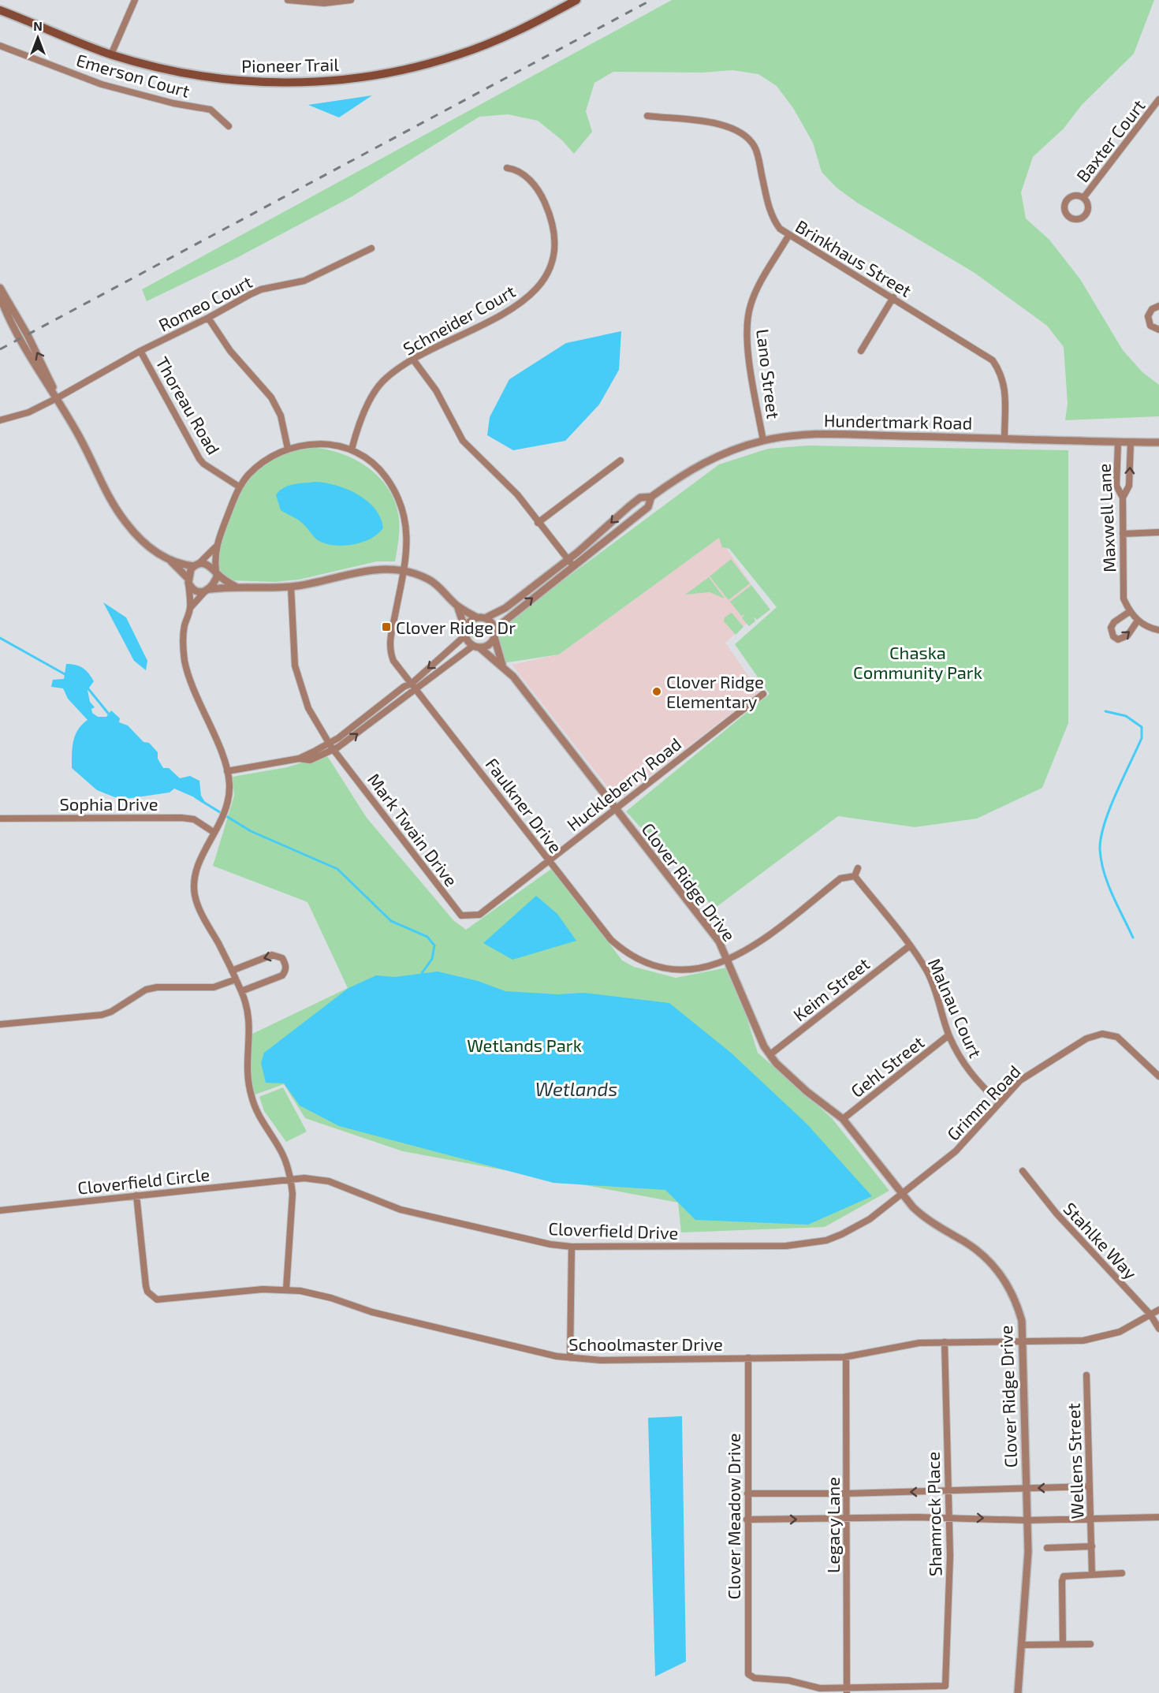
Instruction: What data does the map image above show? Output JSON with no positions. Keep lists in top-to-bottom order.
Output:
{
  "streets": {
    "main road": ["Pioneer Trail"],
    "street": [
      "Emerson Court",
      "Baxter Court",
      "Brinkhaus Street",
      "Romeo Court",
      "Schneider Court",
      "Lano Street",
      "Thoreau Road",
      "Hundertmark Road",
      "Maxwell Lane",
      "Huckleberry Road",
      "Sophia Drive",
      "Faulkner Drive",
      "Mark Twain Drive",
      "Clover Ridge Drive",
      "Keim Street",
      "Malnau Court",
      "Gehl Street",
      "Grimm Road",
      "Cloverfield Circle",
      "Cloverfield Drive",
      "Stahlke Way",
      "Schoolmaster Drive",
      "Wellens Street",
      "Shamrock Place",
      "Clover Meadow Drive",
      "Legacy Lane"
    ]
  },
  "crossings": [
    ["Brinkhaus Street", "Lano Street"],
    ["Brinkhaus Street", "Hundertmark Road"],
    ["Romeo Court", "Thoreau Road"],
    ["Schneider Court", "Faulkner Drive"],
    ["Lano Street", "Hundertmark Road"],
    ["Hundertmark Road", "Maxwell Lane"],
    ["Huckleberry Road", "Faulkner Drive"],
    ["Huckleberry Road", "Mark Twain Drive"],
    ["Huckleberry Road", "Clover Ridge Drive"],
    ["Faulkner Drive", "Clover Ridge Drive"],
    ["Faulkner Drive", "Malnau Court"],
    ["Clover Ridge Drive", "Keim Street"],
    ["Clover Ridge Drive", "Gehl Street"],
    ["Clover Ridge Drive", "Grimm Road"],
    ["Clover Ridge Drive", "Cloverfield Drive"],
    ["Clover Ridge Drive", "Schoolmaster Drive"],
    ["Keim Street", "Malnau Court"],
    ["Malnau Court", "Gehl Street"],
    ["Malnau Court", "Grimm Road"],
    ["Grimm Road", "Cloverfield Drive"],
    ["Cloverfield Circle", "Cloverfield Drive"],
    ["Cloverfield Circle", "Schoolmaster Drive"],
    ["Stahlke Way", "Schoolmaster Drive"],
    ["Schoolmaster Drive", "Shamrock Place"],
    ["Schoolmaster Drive", "Clover Meadow Drive"],
    ["Schoolmaster Drive", "Legacy Lane"],
    ["Shamrock Place", "Clover Meadow Drive"],
    ["Shamrock Place", "Legacy Lane"],
    ["Clover Meadow Drive", "Legacy Lane"]
  ],
  "water": ["Wetlands"],
  "parks": ["Chaska Community Park", "Wetlands Park"],
  "places": {
    "transit": ["Clover Ridge Dr"],
    "other": ["Clover Ridge Elementary"]
  },
  "north": "top"
}
